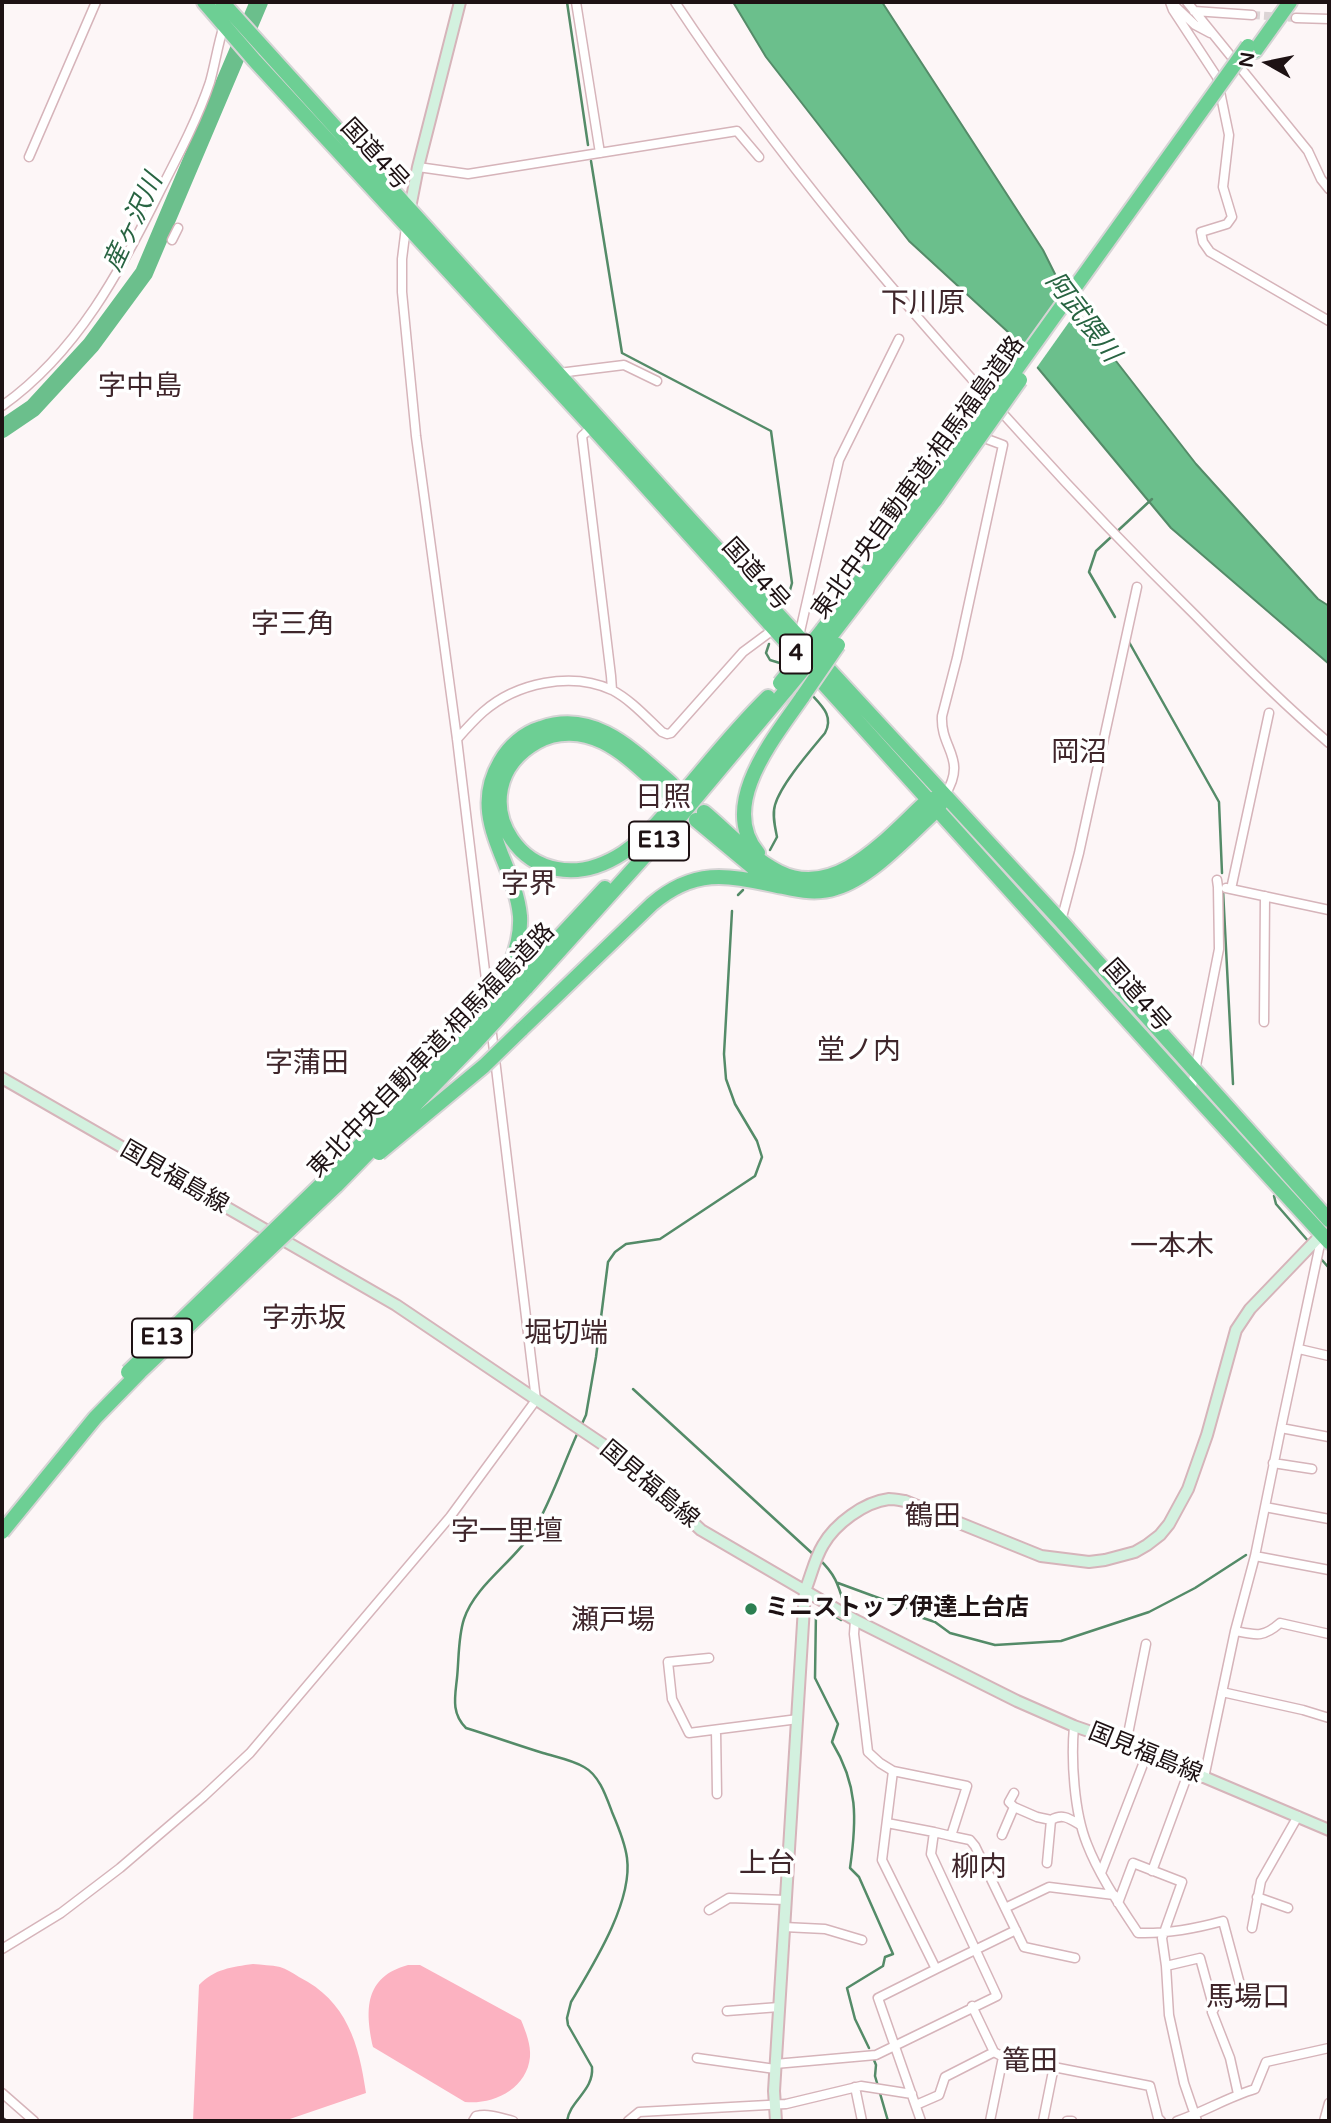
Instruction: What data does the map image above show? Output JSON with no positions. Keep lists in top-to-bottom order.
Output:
{
  "streets": {
    "highway": [
      "国道4号",
      "東北中央自動車道;相馬福島道路",
      "4",
      "E13"
    ],
    "street": ["国見福島線"]
  },
  "districts": [
    "下川原",
    "字中島",
    "字三角",
    "岡沼",
    "日照",
    "字界",
    "堂ノ内",
    "字蒲田",
    "一本木",
    "字赤坂",
    "堀切端",
    "鶴田",
    "字一里壇",
    "瀬戸場",
    "上台",
    "柳内",
    "馬場口",
    "篭田"
  ],
  "water": ["産ヶ沢川", "阿武隈川"],
  "places": ["ミニストップ伊達上台店"],
  "north": "left"
}
